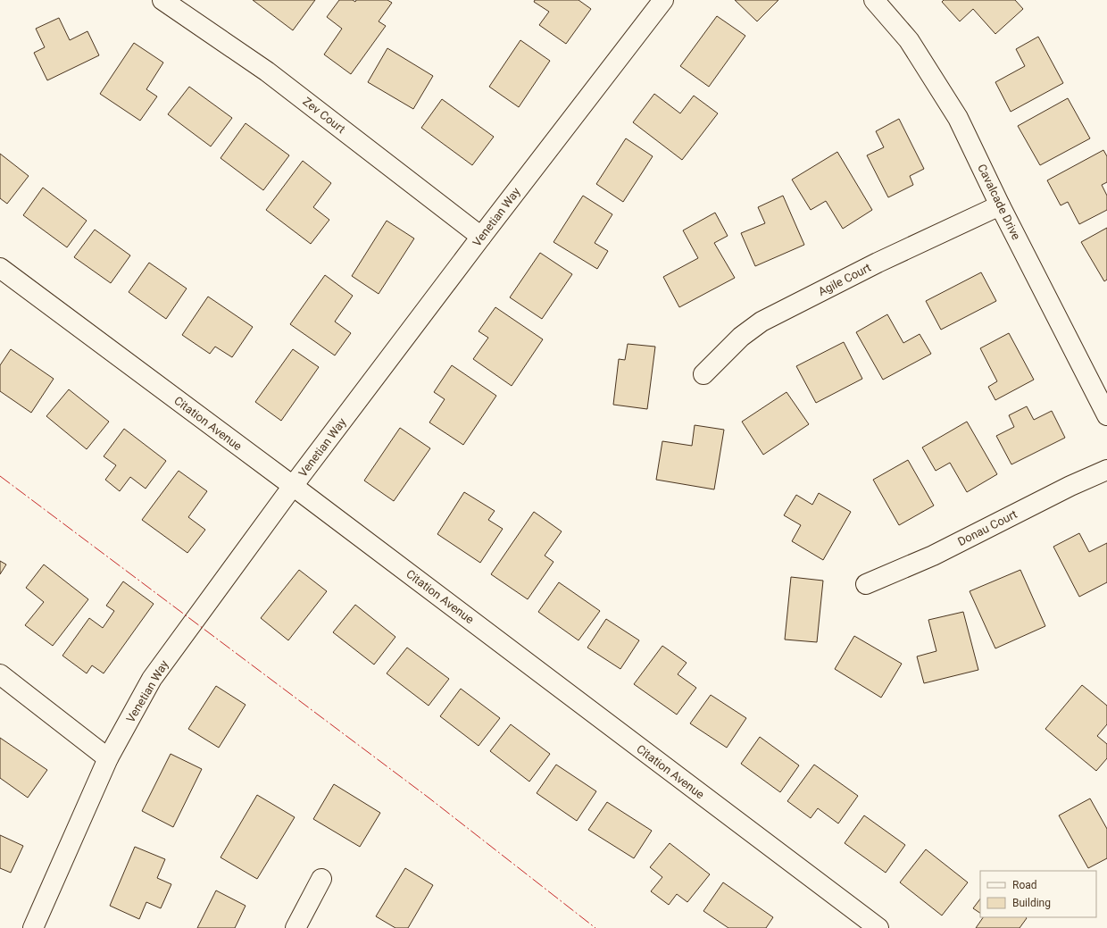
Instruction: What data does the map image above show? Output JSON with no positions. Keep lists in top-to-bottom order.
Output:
{
  "streets": {
    "street": [
      "Zev Court",
      "Cavalcade Drive",
      "Venetian Way",
      "Agile Court",
      "Citation Avenue",
      "Donau Court"
    ]
  },
  "crossings": [
    ["Zev Court", "Venetian Way"],
    ["Cavalcade Drive", "Agile Court"],
    ["Venetian Way", "Citation Avenue"]
  ],
  "legend": ["Road", "Building"]
}
